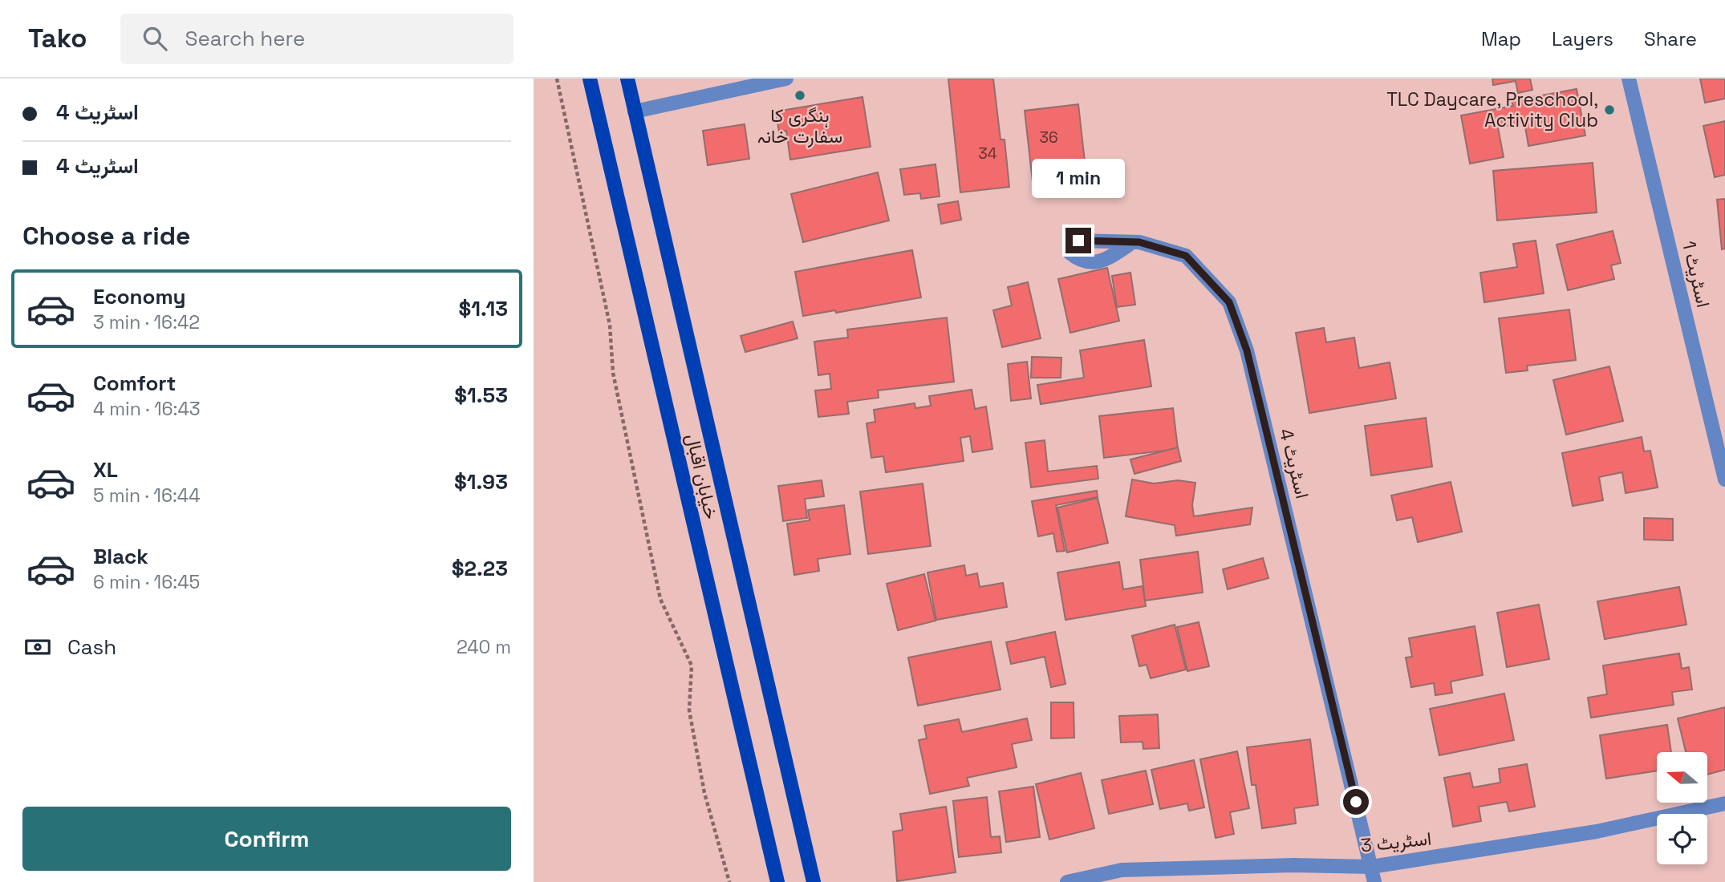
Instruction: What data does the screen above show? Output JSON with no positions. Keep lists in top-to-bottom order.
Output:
{
  "streets": {
    "main road": ["خیابان اقبال"],
    "street": ["اسٹریٹ 1", "اسٹریٹ 4", "اسٹریٹ 3"]
  },
  "crossings": [
    ["اسٹریٹ 4", "اسٹریٹ 3"]
  ],
  "places": ["ہنگری کا سفارت خانہ", "TLC Daycare, Preschool, Activity Club"],
  "house_numbers": ["36", "34"],
  "north": "left",
  "page": {
    "header": "Tako",
    "search": "Search here",
    "nav": ["Map", "Layers", "Share"],
    "banner": ["اسٹریٹ 4", "اسٹریٹ 4"],
    "bubble": "1 min",
    "heading": "Choose a ride",
    "list": [
      {
        "name": "Economy",
        "note": "3 min · 16:42",
        "value": "$1.13"
      },
      {
        "name": "Comfort",
        "note": "4 min · 16:43",
        "value": "$1.53"
      },
      {
        "name": "XL",
        "note": "5 min · 16:44",
        "value": "$1.93"
      },
      {
        "name": "Black",
        "note": "6 min · 16:45",
        "value": "$2.23"
      }
    ],
    "pay": ["Cash", "240 m"],
    "buttons": "Confirm"
  }
}
